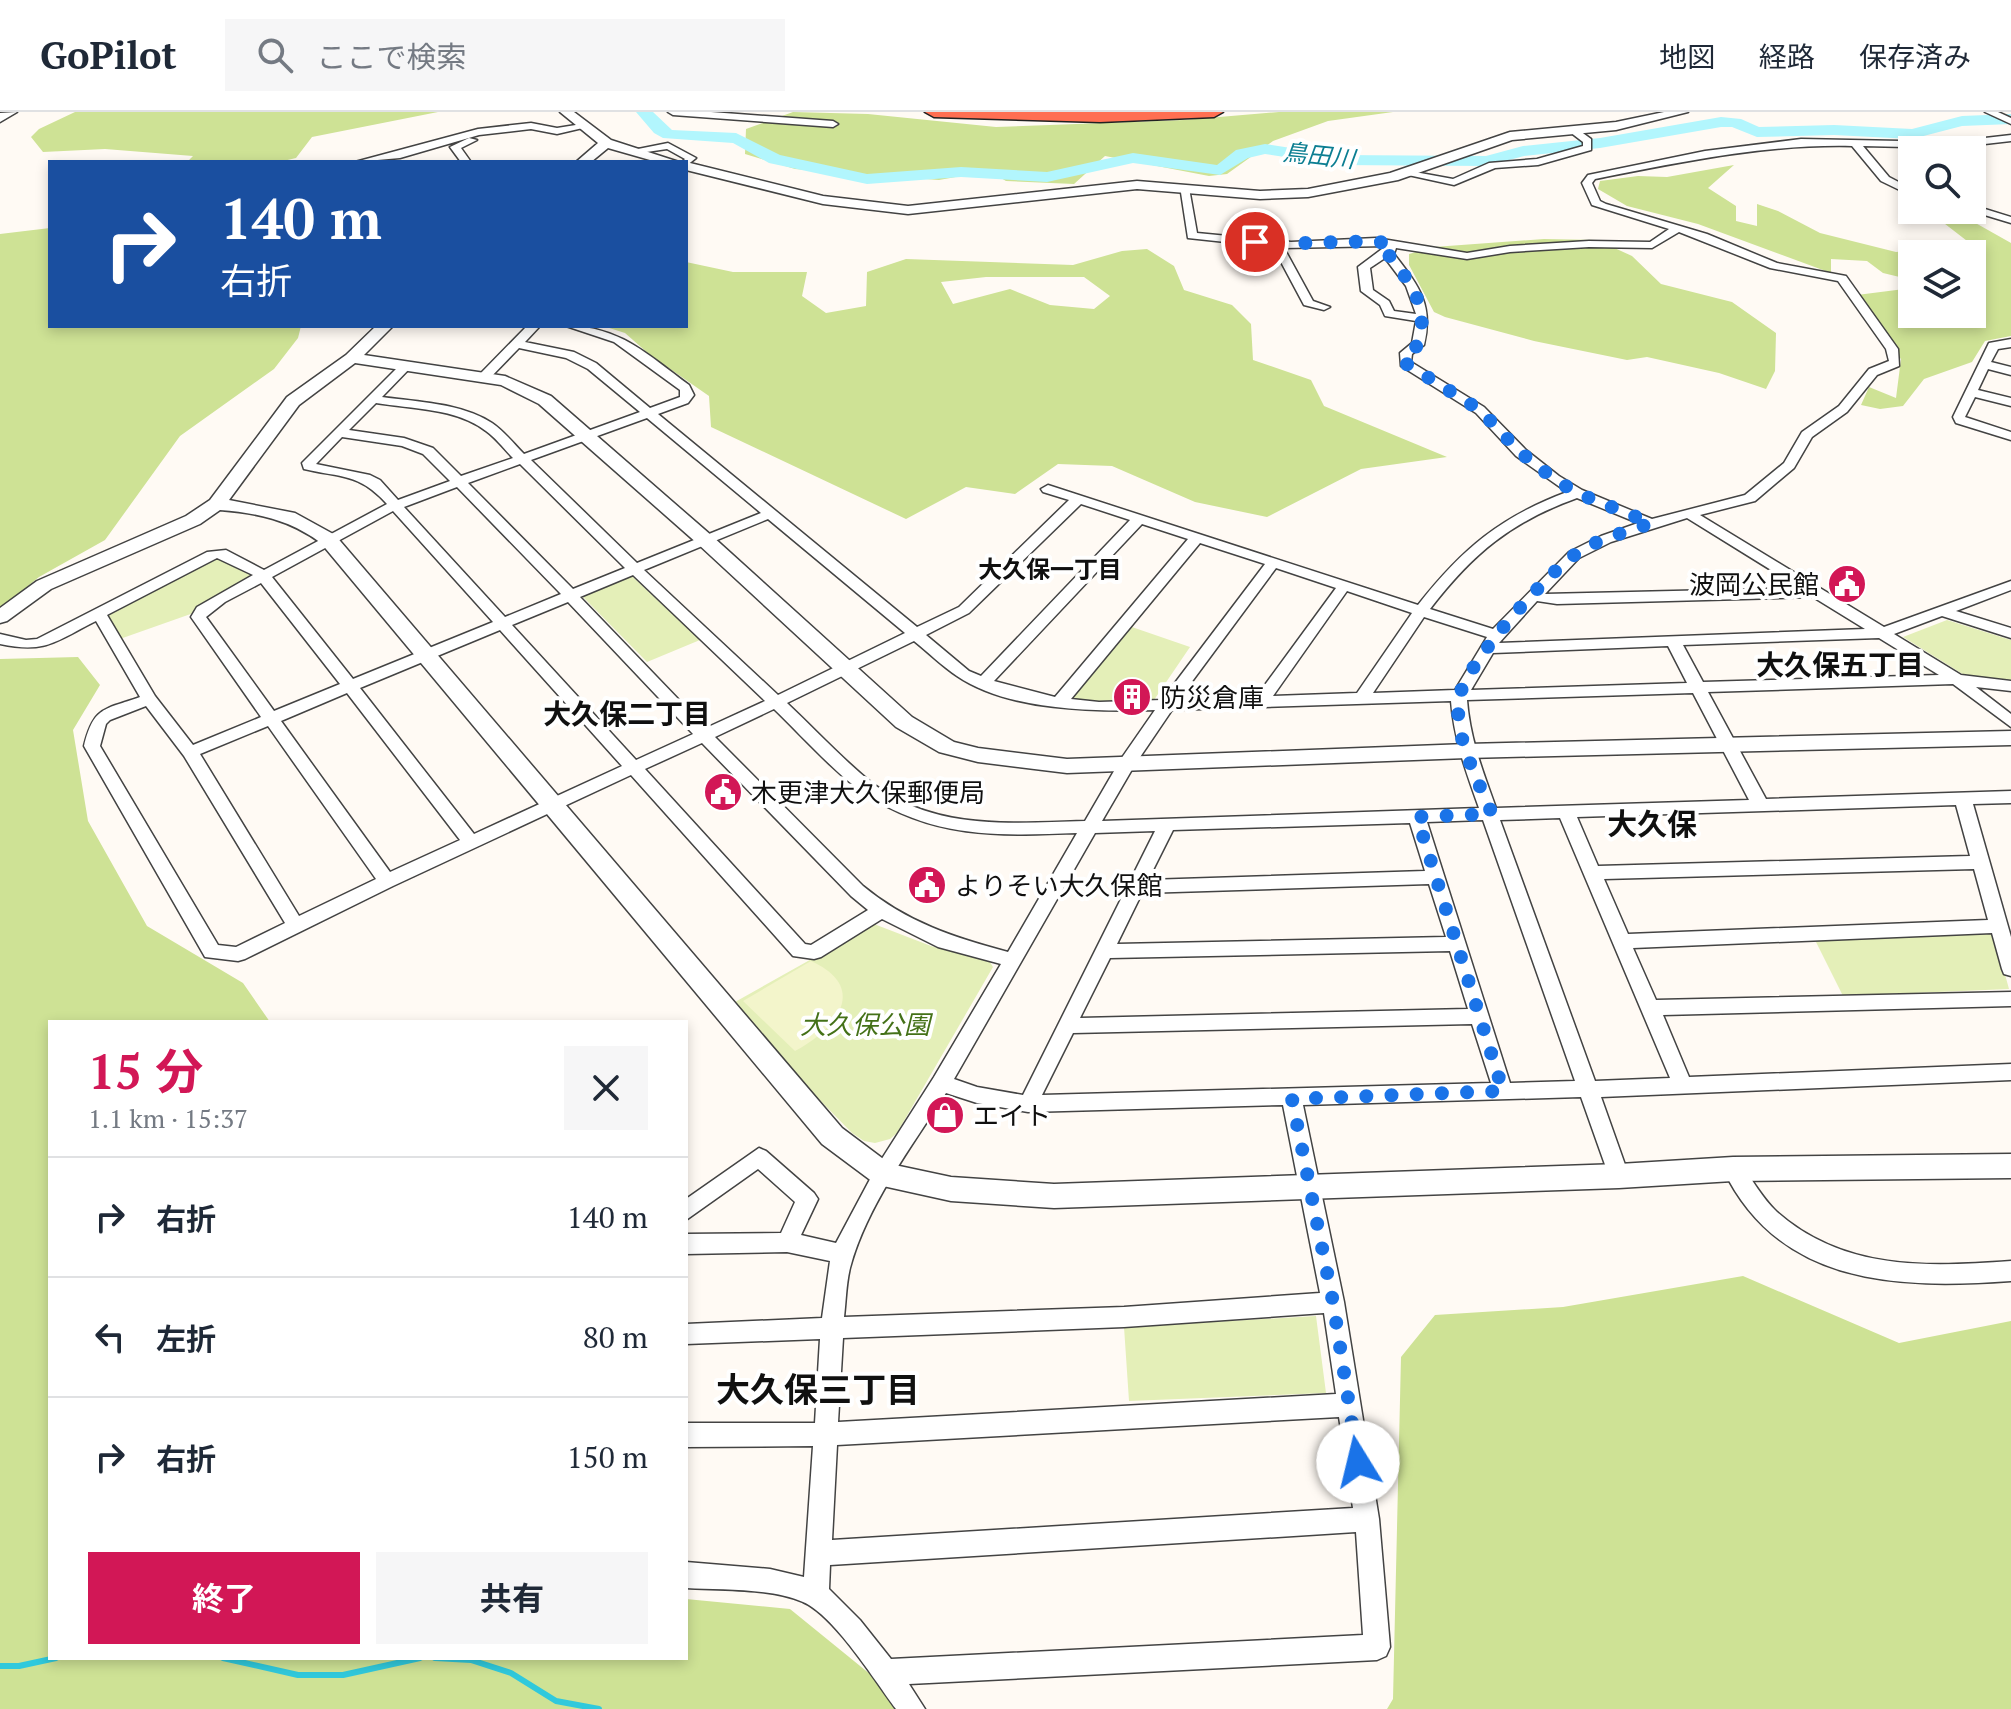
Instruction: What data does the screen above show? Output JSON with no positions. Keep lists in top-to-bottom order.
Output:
{
  "districts": [
    "大久保一丁目",
    "大久保五丁目",
    "大久保二丁目",
    "大久保",
    "大久保三丁目"
  ],
  "water": ["鳥田川"],
  "parks": ["大久保公園"],
  "places": {
    "public building": ["波岡公民館", "木更津大久保郵便局", "よりそい大久保館"],
    "building": ["防災倉庫"],
    "shop": ["エイト"]
  },
  "page": {
    "header": "GoPilot",
    "search": "ここで検索",
    "nav": ["地図", "経路", "保存済み"],
    "turn": ["140 m", "右折"],
    "heading": ["15 分", "1.1 km · 15:37"],
    "list": [
      {
        "name": "右折",
        "value": "140 m"
      },
      {
        "name": "左折",
        "value": "80 m"
      },
      {
        "name": "右折",
        "value": "150 m"
      }
    ],
    "buttons": ["終了", "共有"]
  }
}
